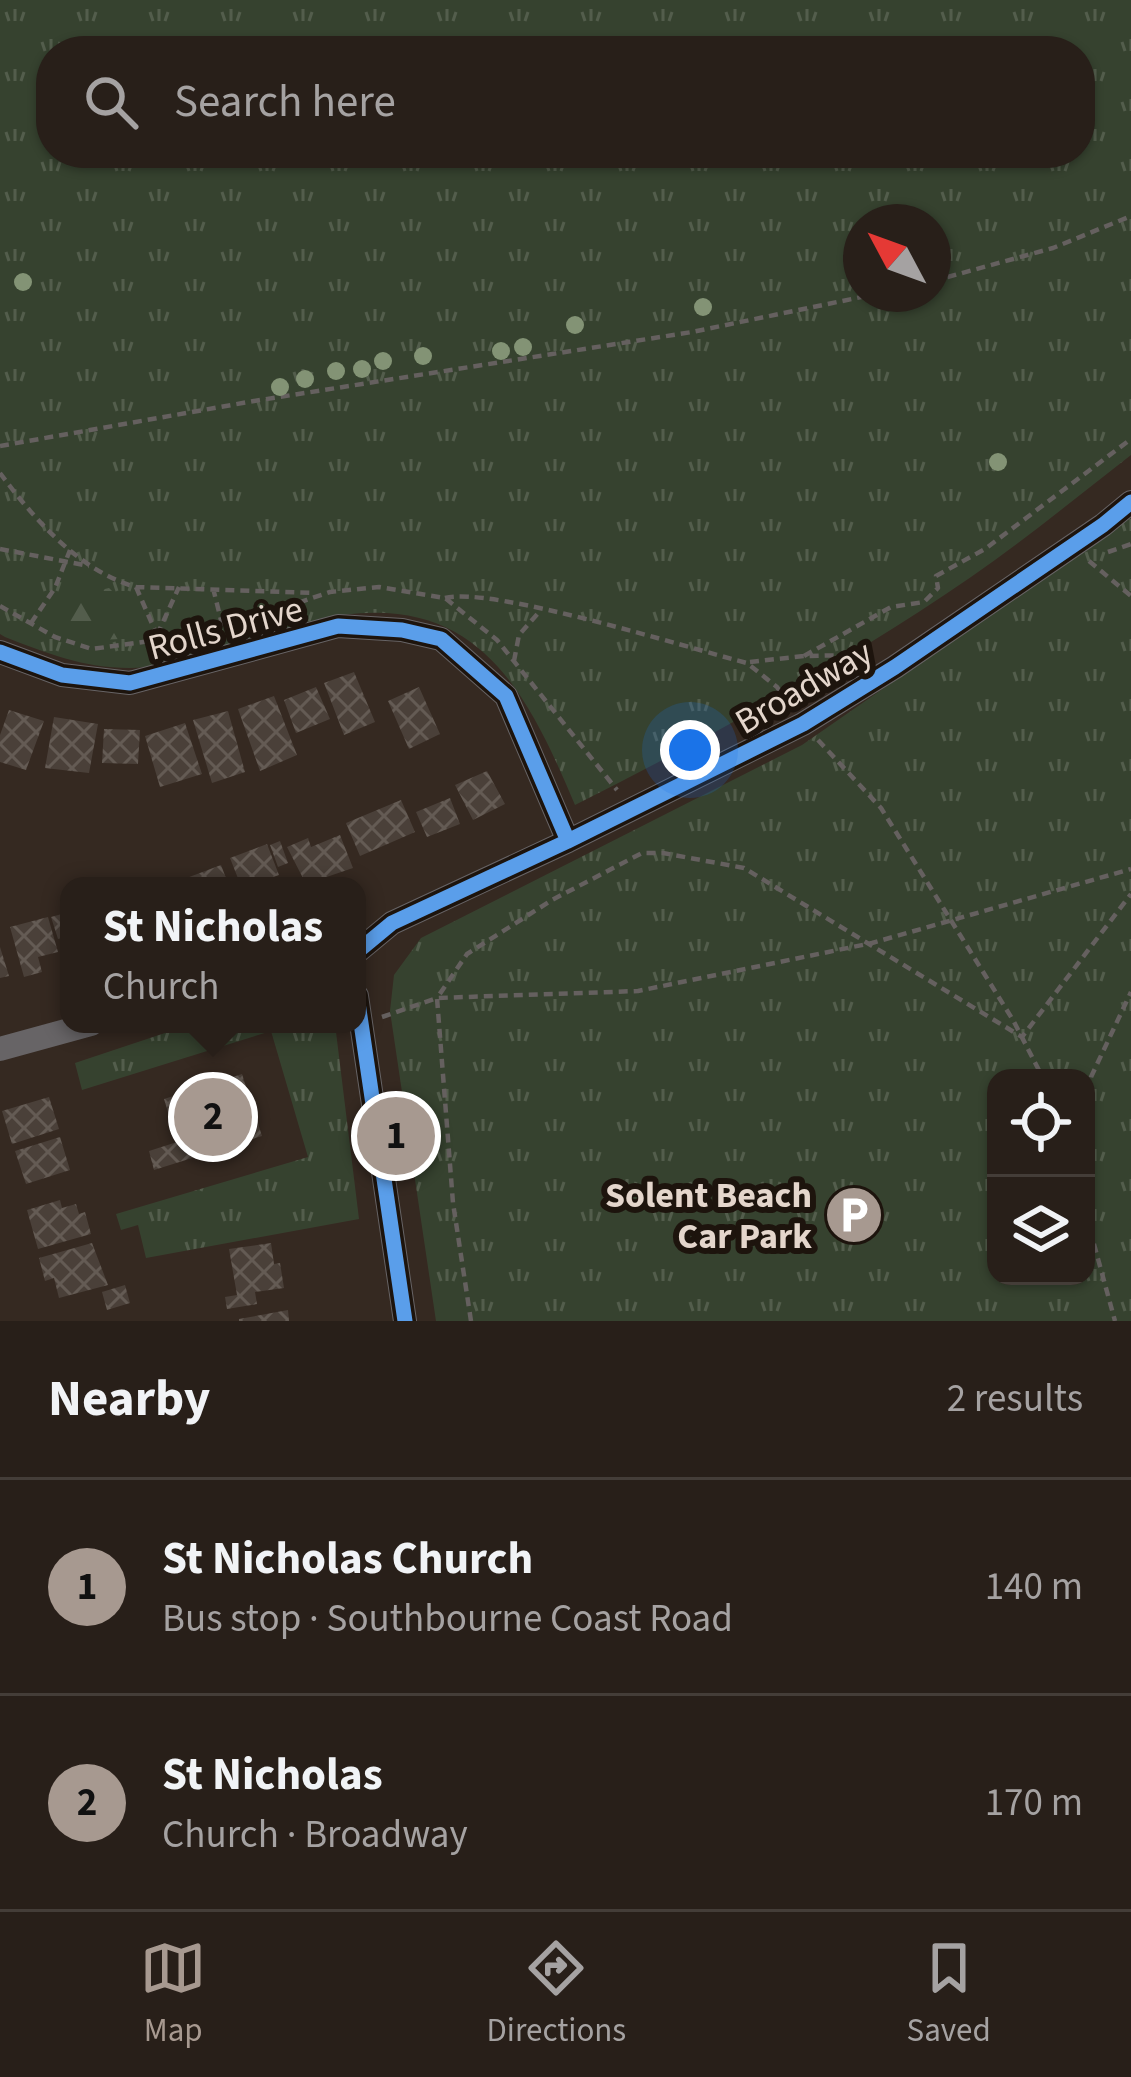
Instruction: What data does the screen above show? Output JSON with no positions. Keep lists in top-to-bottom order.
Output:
{
  "streets": {
    "street": ["Rolls Drive", "Broadway"]
  },
  "crossings": [
    ["Rolls Drive", "Broadway"]
  ],
  "places": {
    "parking": ["Solent Beach Car Park"]
  },
  "north": "top left",
  "page": {
    "search": "Search here",
    "popup": ["St Nicholas", "Church"],
    "pins": ["2", "1"],
    "heading": ["Nearby", "2 results"],
    "list": [
      {
        "mark": "1",
        "name": "St Nicholas Church",
        "note": "Bus stop · Southbourne Coast Road",
        "value": "140 m"
      },
      {
        "mark": "2",
        "name": "St Nicholas",
        "note": "Church · Broadway",
        "value": "170 m"
      }
    ],
    "nav": ["Map", "Directions", "Saved"]
  }
}
